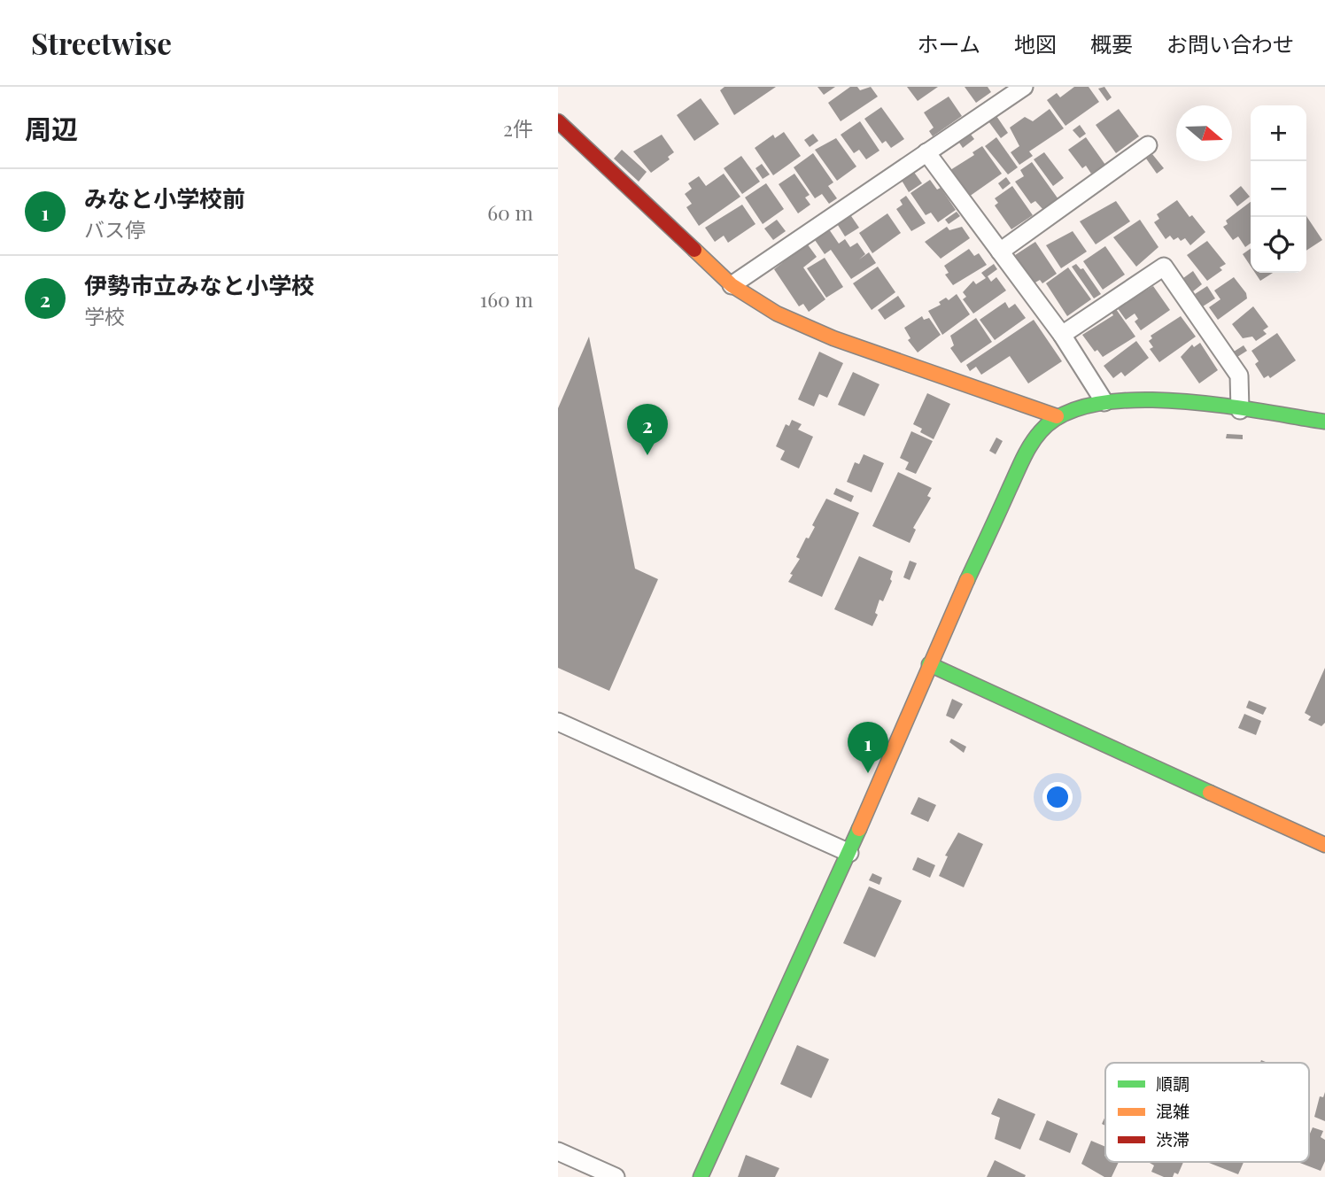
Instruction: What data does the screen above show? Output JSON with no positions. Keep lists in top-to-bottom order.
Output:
{
  "legend": ["順調", "混雑", "渋滞"],
  "north": "right",
  "page": {
    "header": "Streetwise",
    "nav": [
      "ホーム",
      "地図",
      "概要",
      "お問い合わせ"
    ],
    "heading": ["周辺", "2件"],
    "map_buttons": ["+", "−"],
    "list": [
      {
        "mark": "1",
        "name": "みなと小学校前",
        "note": "バス停",
        "value": "60 m"
      },
      {
        "mark": "2",
        "name": "伊勢市立みなと小学校",
        "note": "学校",
        "value": "160 m"
      }
    ],
    "pins": ["2", "1"]
  }
}
